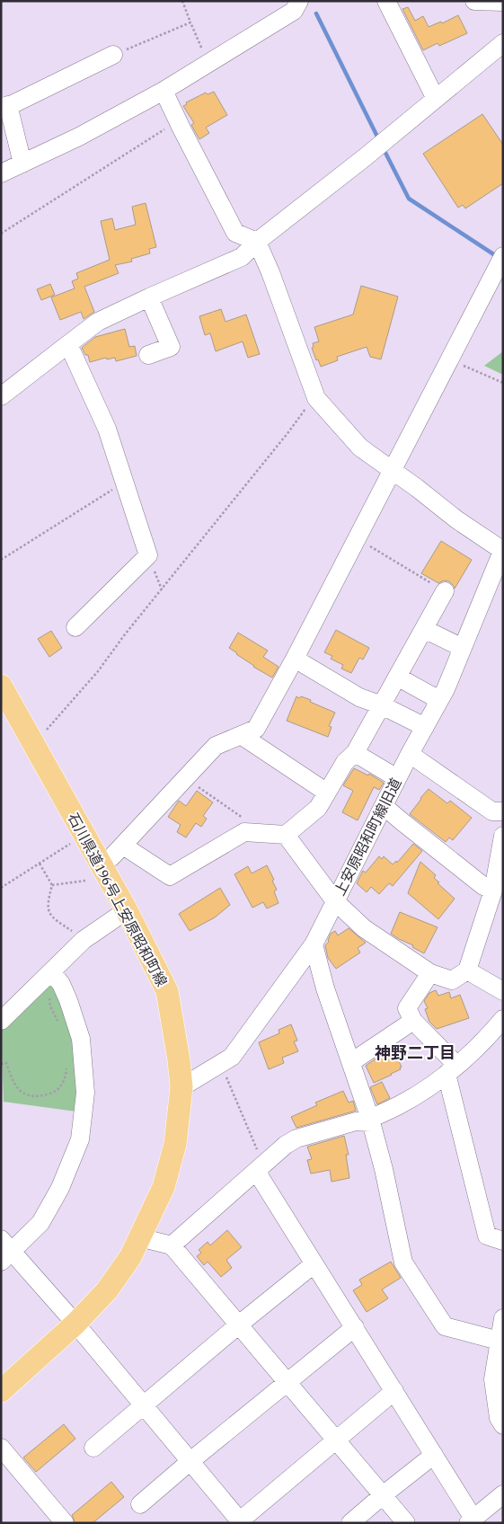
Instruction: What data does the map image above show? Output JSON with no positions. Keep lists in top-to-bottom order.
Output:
{
  "streets": {
    "main road": ["石川県道196号上安原昭和町線"],
    "street": ["上安原昭和町線旧道"]
  },
  "crossings": [
    ["上安原昭和町線旧道", "石川県道196号上安原昭和町線"]
  ],
  "districts": ["神野二丁目"]
}
